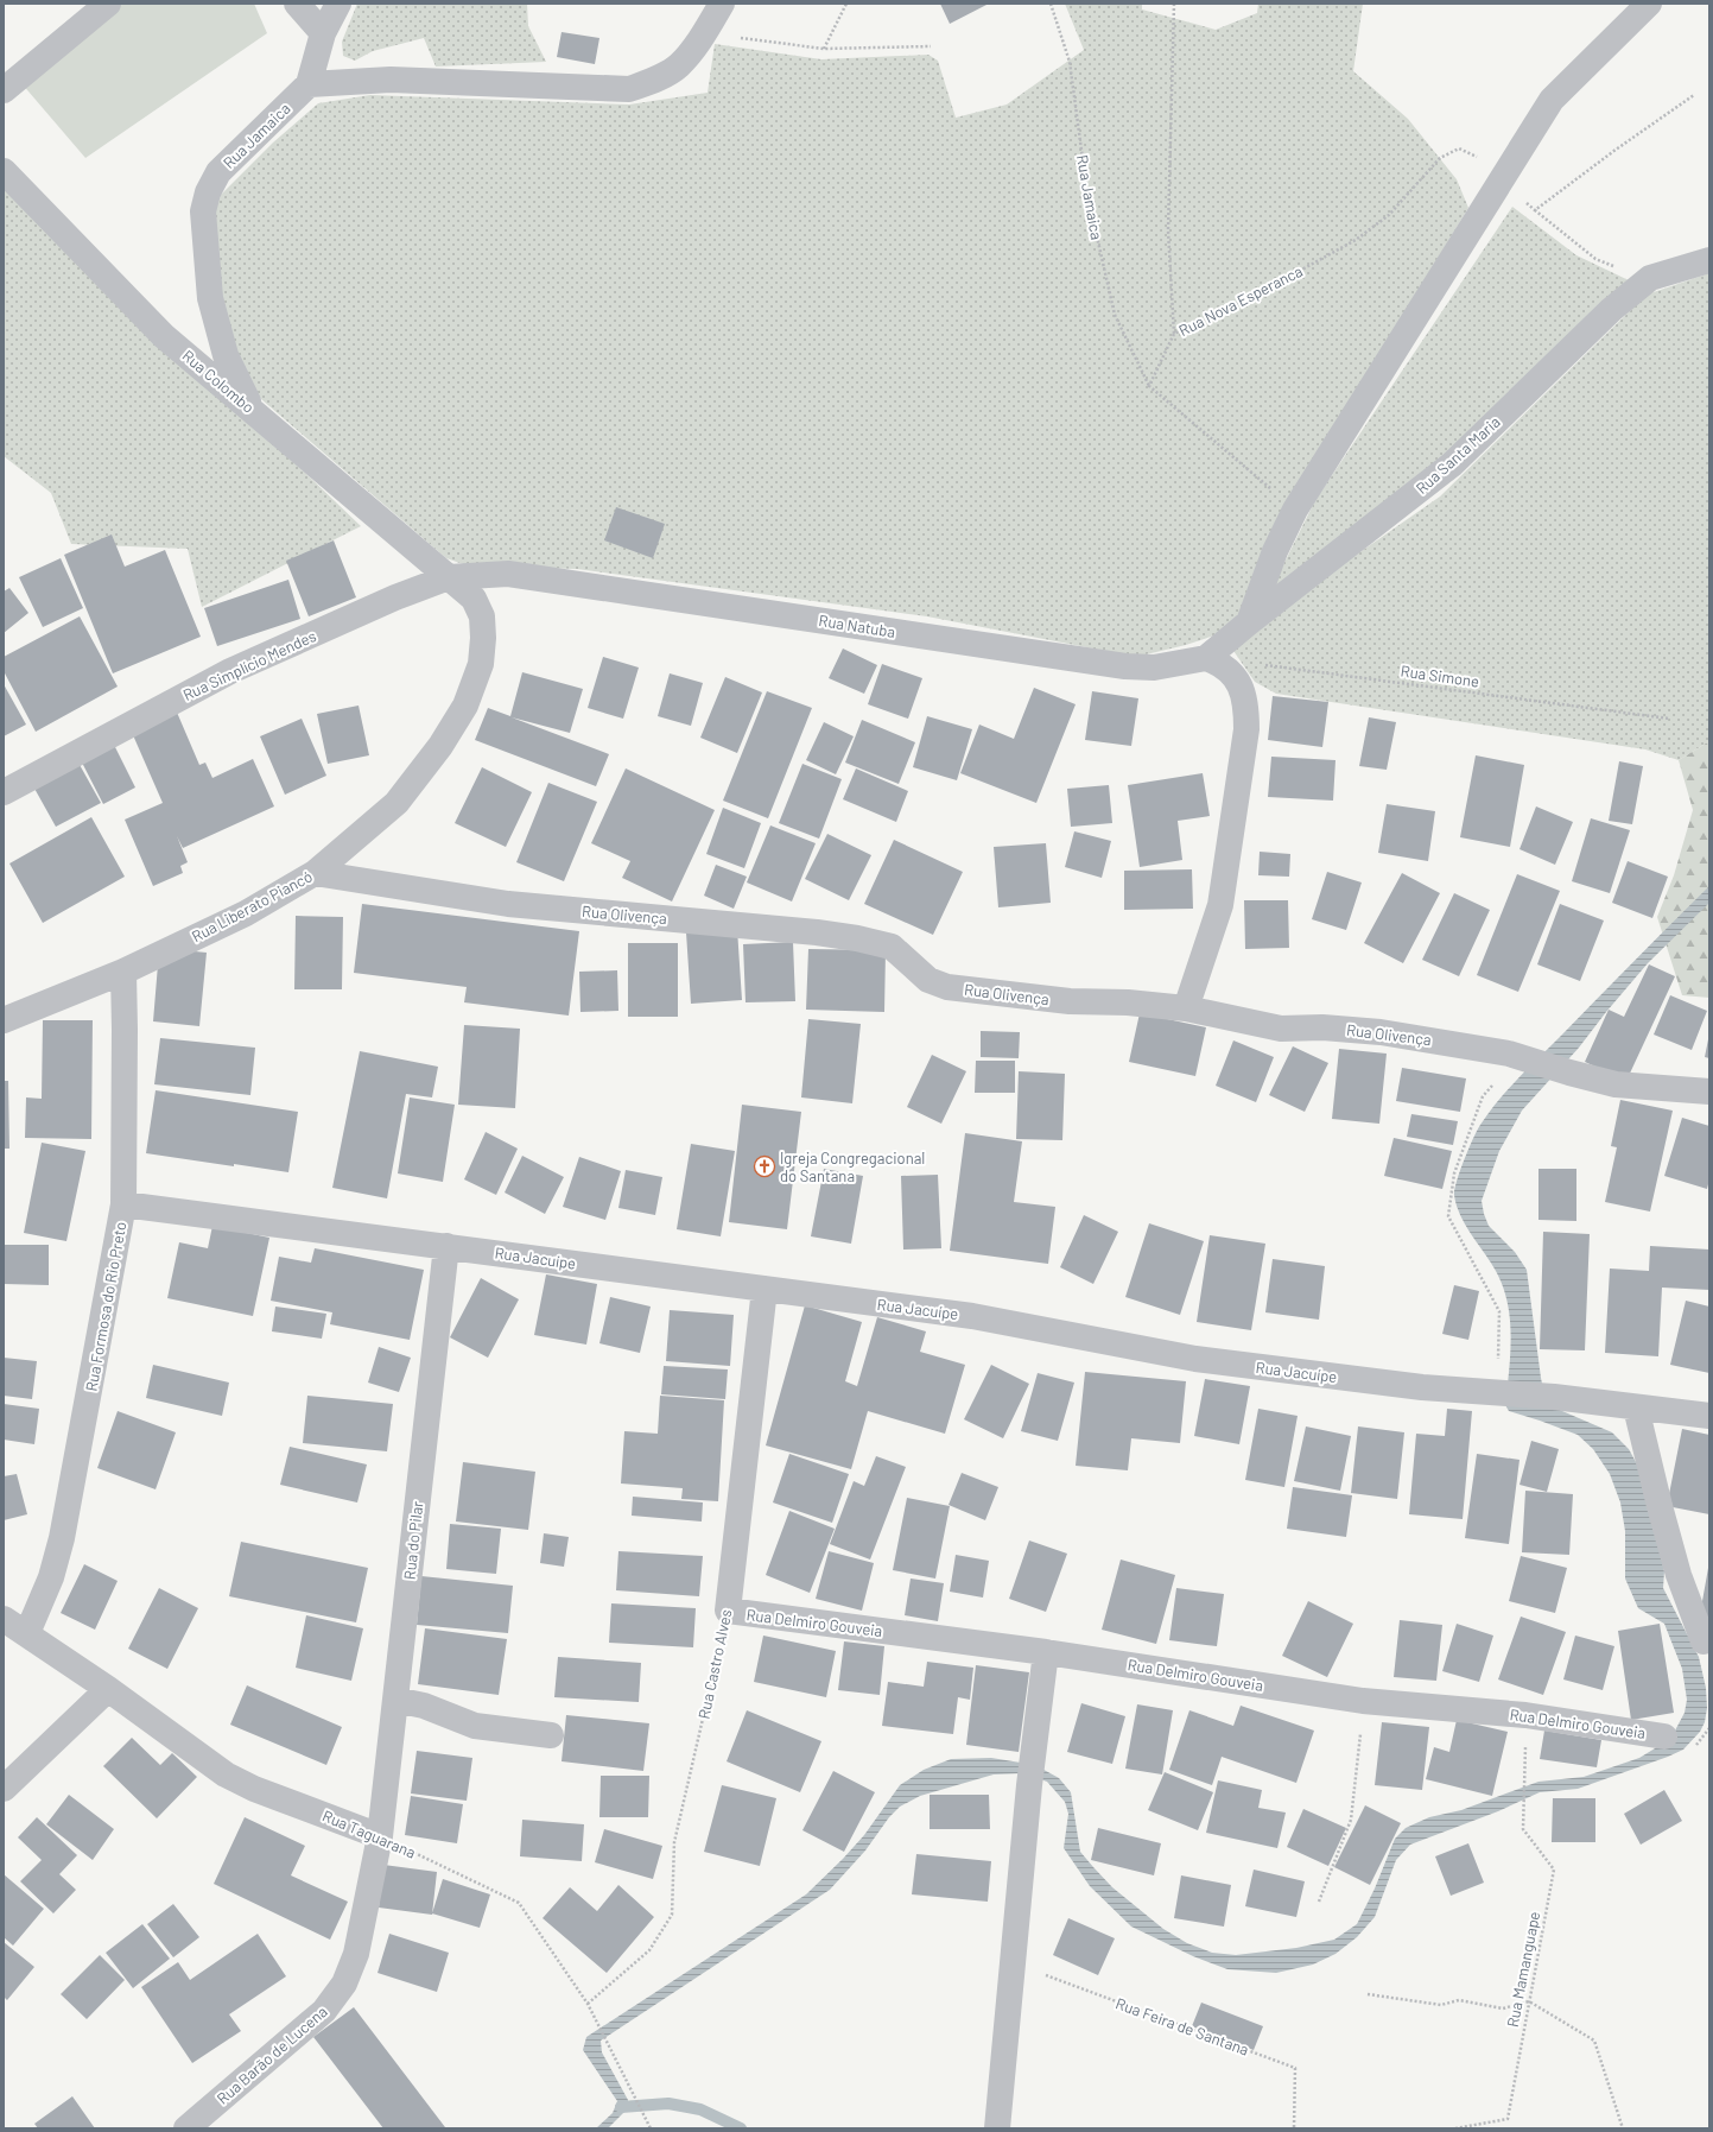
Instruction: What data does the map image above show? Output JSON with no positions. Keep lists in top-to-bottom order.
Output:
{
  "streets": {
    "street": [
      "Rua Jamaica",
      "Rua Colombo",
      "Rua Santa Maria",
      "Rua Natuba",
      "Rua Simplício Mendes",
      "Rua Liberato Piancó",
      "Rua Olivença",
      "Rua Jacuípe",
      "Rua Formosa do Rio Preto",
      "Rua do Pilar",
      "Rua Delmiro Gouveia",
      "Rua Castro Alves",
      "Rua Taguarana",
      "Rua Barão de Lucena"
    ],
    "path": [
      "Rua Nova Esperanca",
      "Rua Simone",
      "Rua Mamanguape",
      "Rua Feira de Santana"
    ]
  },
  "crossings": [
    ["Rua Jamaica", "Rua Nova Esperanca"],
    ["Rua Jamaica", "Rua Colombo"],
    ["Rua Colombo", "Rua Simplício Mendes"],
    ["Rua Colombo", "Rua Liberato Piancó"],
    ["Rua Santa Maria", "Rua Natuba"],
    ["Rua Natuba", "Rua Simplício Mendes"],
    ["Rua Simplício Mendes", "Rua Liberato Piancó"],
    ["Rua Liberato Piancó", "Rua Olivença"],
    ["Rua Liberato Piancó", "Rua Formosa do Rio Preto"],
    ["Rua Jacuípe", "Rua Formosa do Rio Preto"],
    ["Rua Jacuípe", "Rua do Pilar"],
    ["Rua Jacuípe", "Rua Castro Alves"],
    ["Rua Formosa do Rio Preto", "Rua Taguarana"],
    ["Rua do Pilar", "Rua Taguarana"],
    ["Rua do Pilar", "Rua Barão de Lucena"],
    ["Rua Delmiro Gouveia", "Rua Castro Alves"],
    ["Rua Castro Alves", "Rua Taguarana"],
    ["Rua Taguarana", "Rua Barão de Lucena"]
  ],
  "places": {
    "church": ["Igreja Congregacional do Santana"]
  }
}
